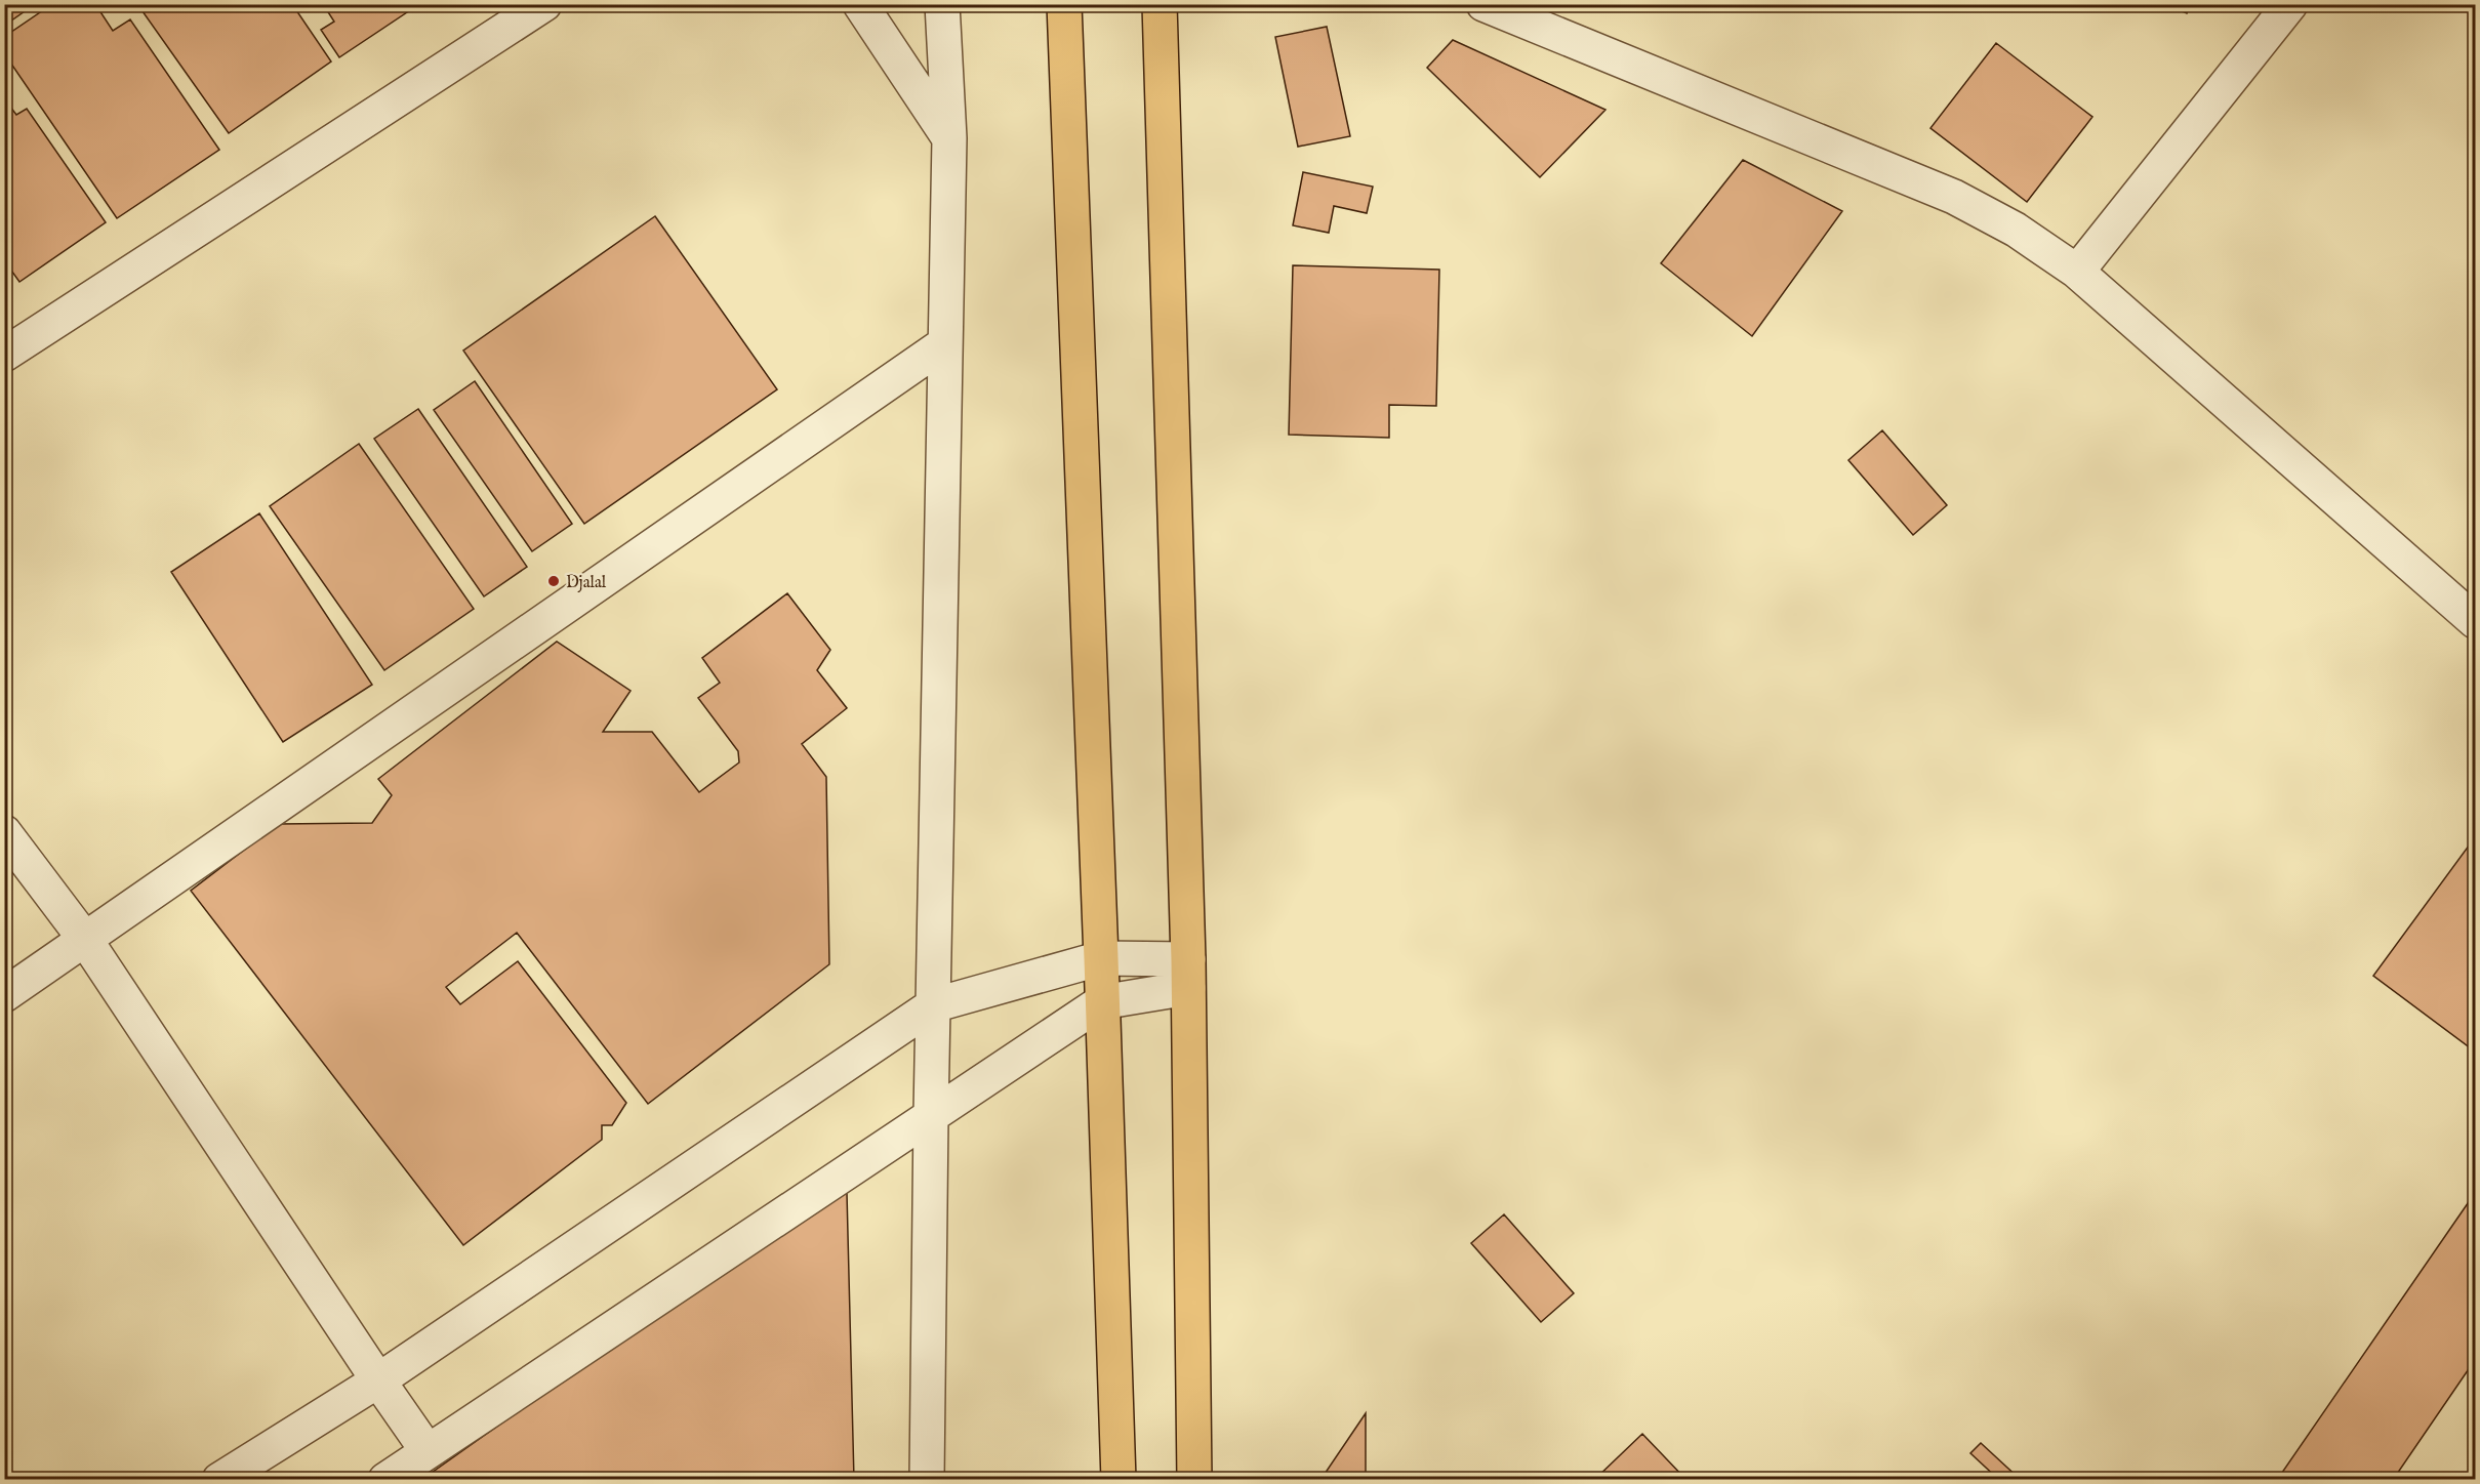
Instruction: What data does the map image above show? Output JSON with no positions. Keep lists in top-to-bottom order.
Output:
{
  "places": ["Djalal"]
}
